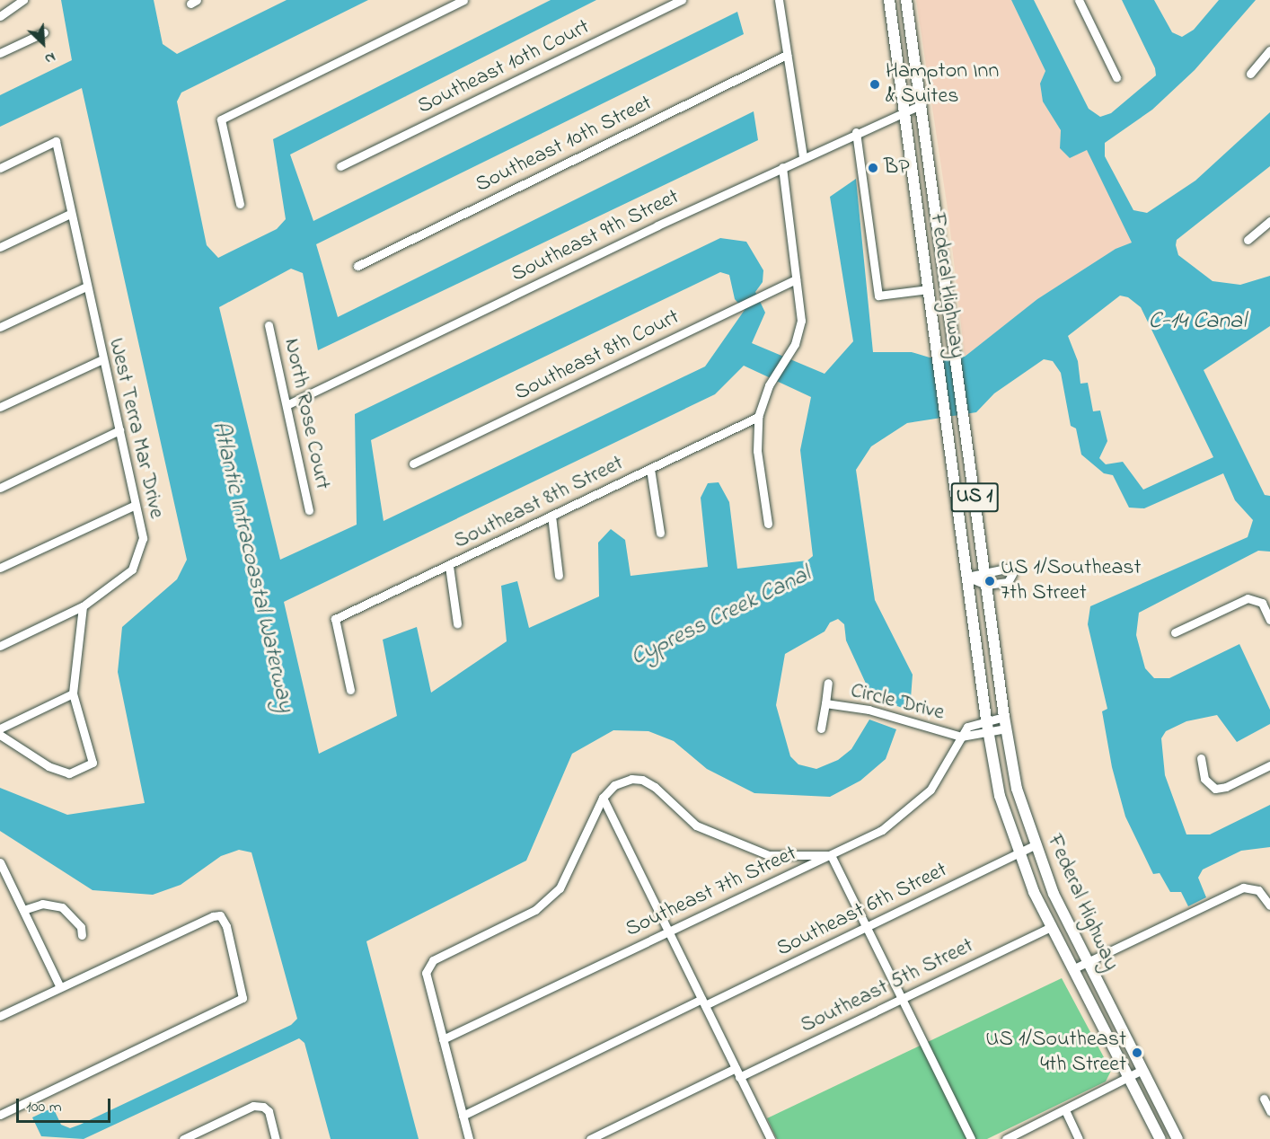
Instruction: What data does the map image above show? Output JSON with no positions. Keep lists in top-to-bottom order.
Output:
{
  "streets": {
    "main road": ["Federal Highway", "US 1"],
    "street": [
      "Southeast 10th Court",
      "Southeast 10th Street",
      "Southeast 9th Street",
      "Southeast 8th Court",
      "North Rose Court",
      "West Terra Mar Drive",
      "Southeast 8th Street",
      "Circle Drive",
      "Southeast 7th Street",
      "Southeast 6th Street",
      "Southeast 5th Street"
    ]
  },
  "crossings": [
    ["Southeast 9th Street", "Federal Highway"],
    ["Southeast 9th Street", "North Rose Court"],
    ["Federal Highway", "Southeast 7th Street"],
    ["Federal Highway", "Southeast 6th Street"],
    ["Federal Highway", "Southeast 5th Street"],
    ["Circle Drive", "Southeast 7th Street"]
  ],
  "water": ["C-14 Canal", "Atlantic Intracoastal Waterway", "Cypress Creek Canal"],
  "places": [
    "Hampton Inn & Suites",
    "BP",
    "US 1/Southeast 7th Street",
    "US 1/Southeast 4th Street"
  ],
  "scale_bar": "100 m",
  "north": "bottom right"
}
